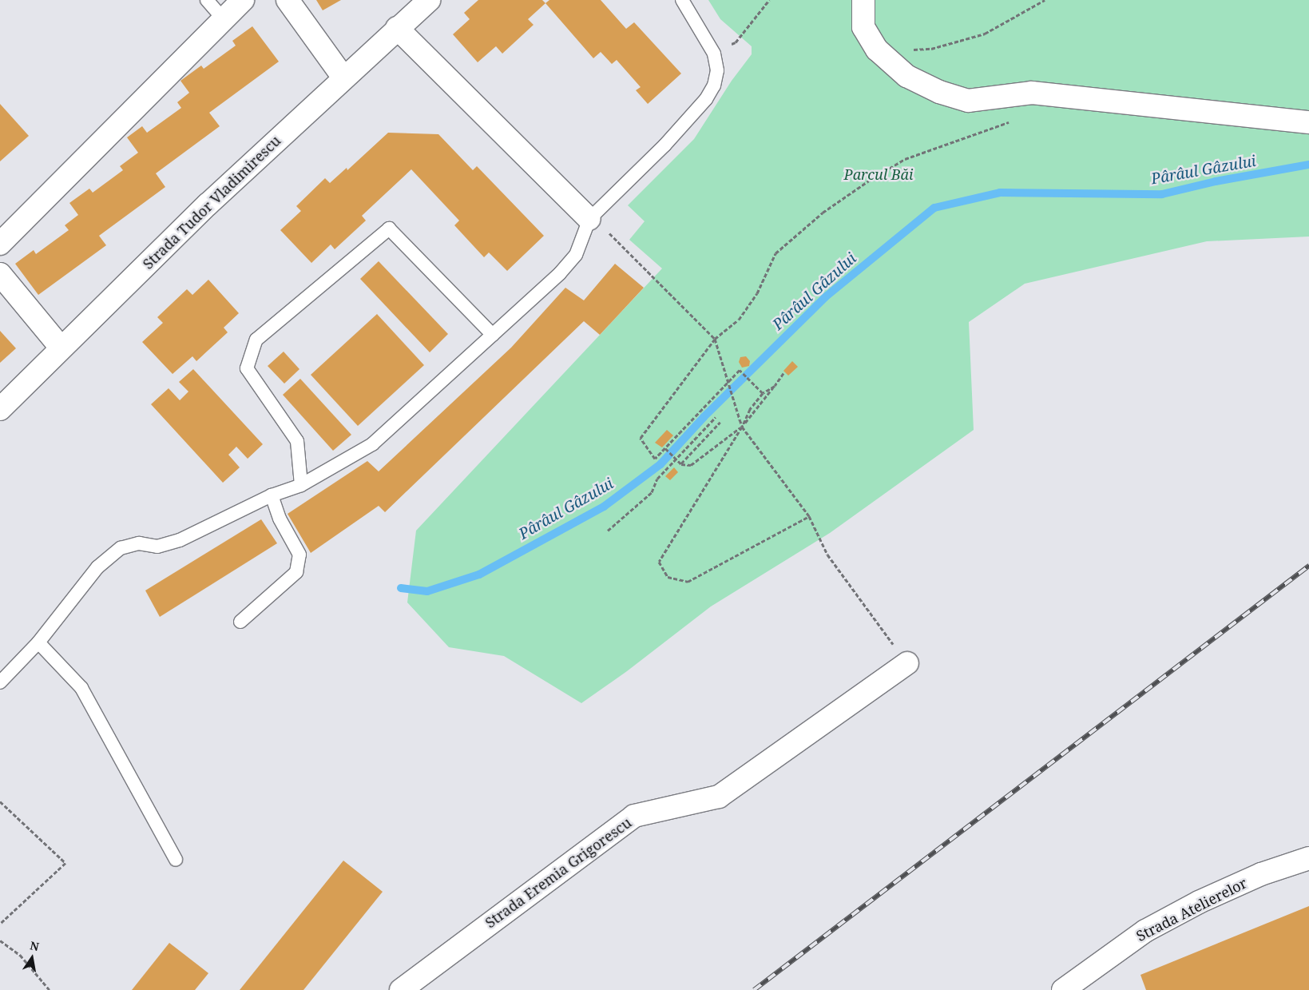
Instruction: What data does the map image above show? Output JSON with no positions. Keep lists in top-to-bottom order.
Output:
{
  "streets": {
    "street": ["Strada Tudor Vladimirescu", "Strada Eremia Grigorescu", "Strada Atelierelor"]
  },
  "water": ["Pârâul Gâzului"],
  "parks": ["Parcul Băi"],
  "north": "top"
}
